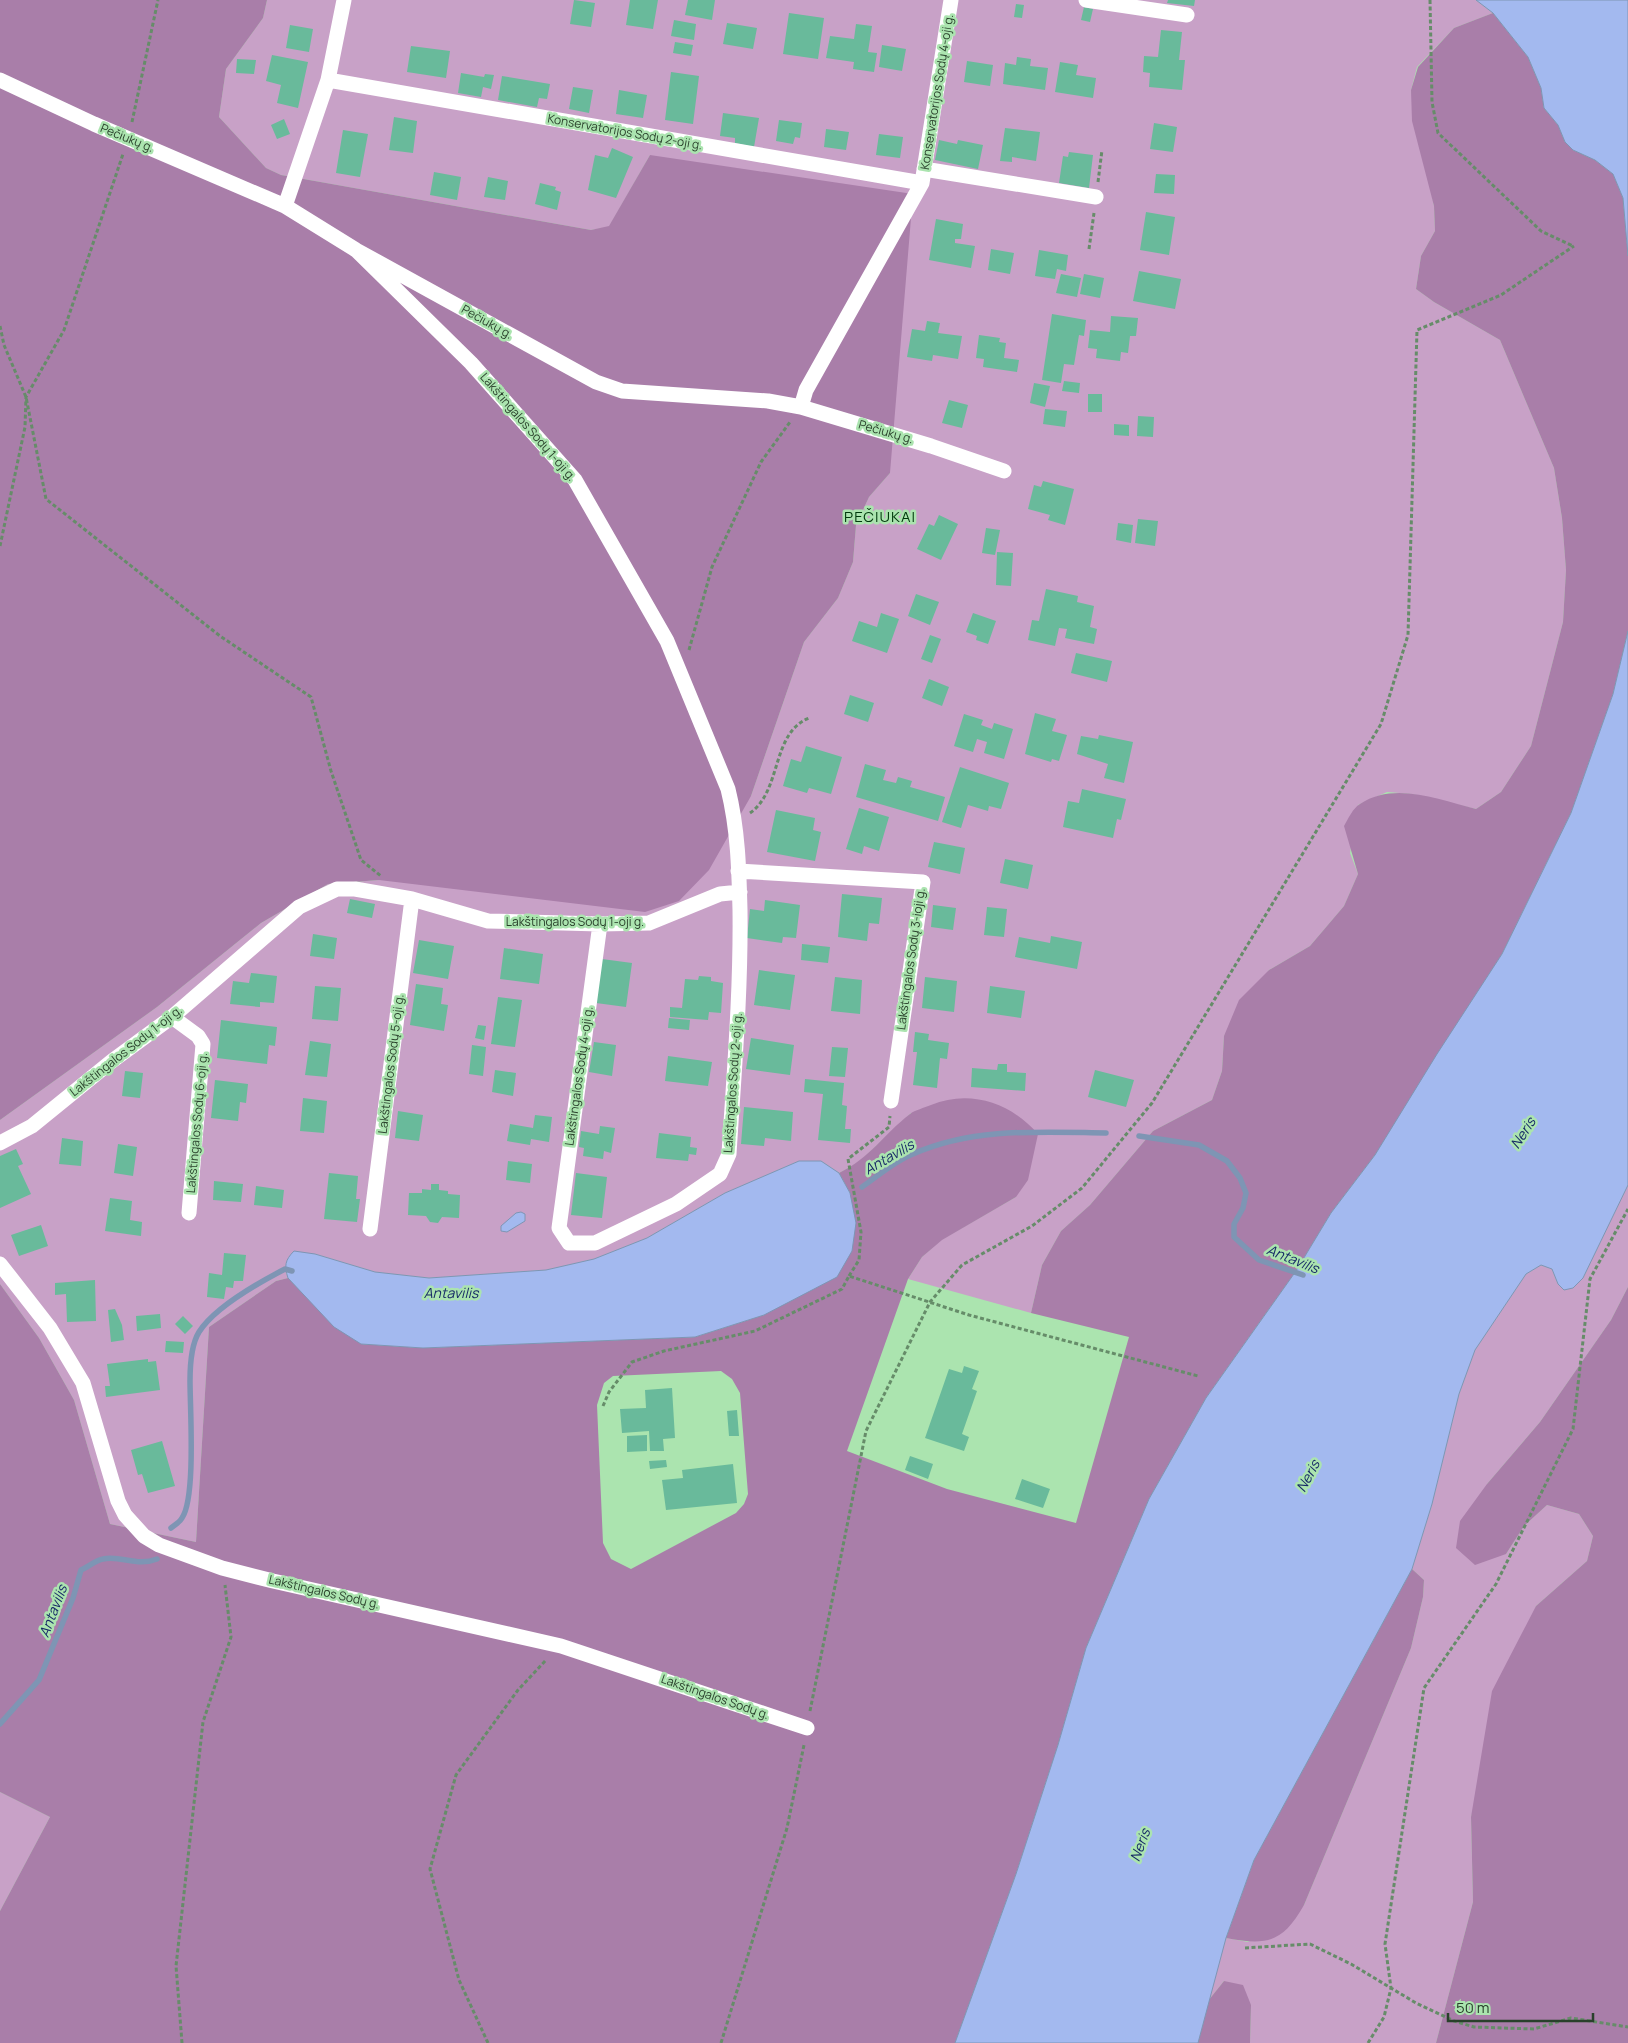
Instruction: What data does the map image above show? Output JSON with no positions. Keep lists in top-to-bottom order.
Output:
{
  "streets": {
    "street": [
      "Konservatorijos Sodų 4-oji g.",
      "Konservatorijos Sodų 2-oji g.",
      "Pečiukų g.",
      "Lakštingalos Sodų 1-oji g.",
      "Lakštingalos Sodų 3-ioji g.",
      "Lakštingalos Sodų 5-oji g.",
      "Lakštingalos Sodų 4-oji g.",
      "Lakštingalos Sodų 2-oji g.",
      "Lakštingalos Sodų 6-oji g.",
      "Lakštingalos Sodų g."
    ]
  },
  "crossings": [
    ["Konservatorijos Sodų 4-oji g.", "Konservatorijos Sodų 2-oji g."],
    ["Pečiukų g.", "Lakštingalos Sodų 1-oji g."],
    ["Lakštingalos Sodų 1-oji g.", "Lakštingalos Sodų 3-ioji g."],
    ["Lakštingalos Sodų 1-oji g.", "Lakštingalos Sodų 5-oji g."],
    ["Lakštingalos Sodų 1-oji g.", "Lakštingalos Sodų 4-oji g."],
    ["Lakštingalos Sodų 1-oji g.", "Lakštingalos Sodų 2-oji g."],
    ["Lakštingalos Sodų 1-oji g.", "Lakštingalos Sodų 6-oji g."],
    ["Lakštingalos Sodų 4-oji g.", "Lakštingalos Sodų 2-oji g."]
  ],
  "districts": ["PEČIUKAI"],
  "water": ["Neris", "Antavilis"],
  "scale_bar": "50 m"
}
